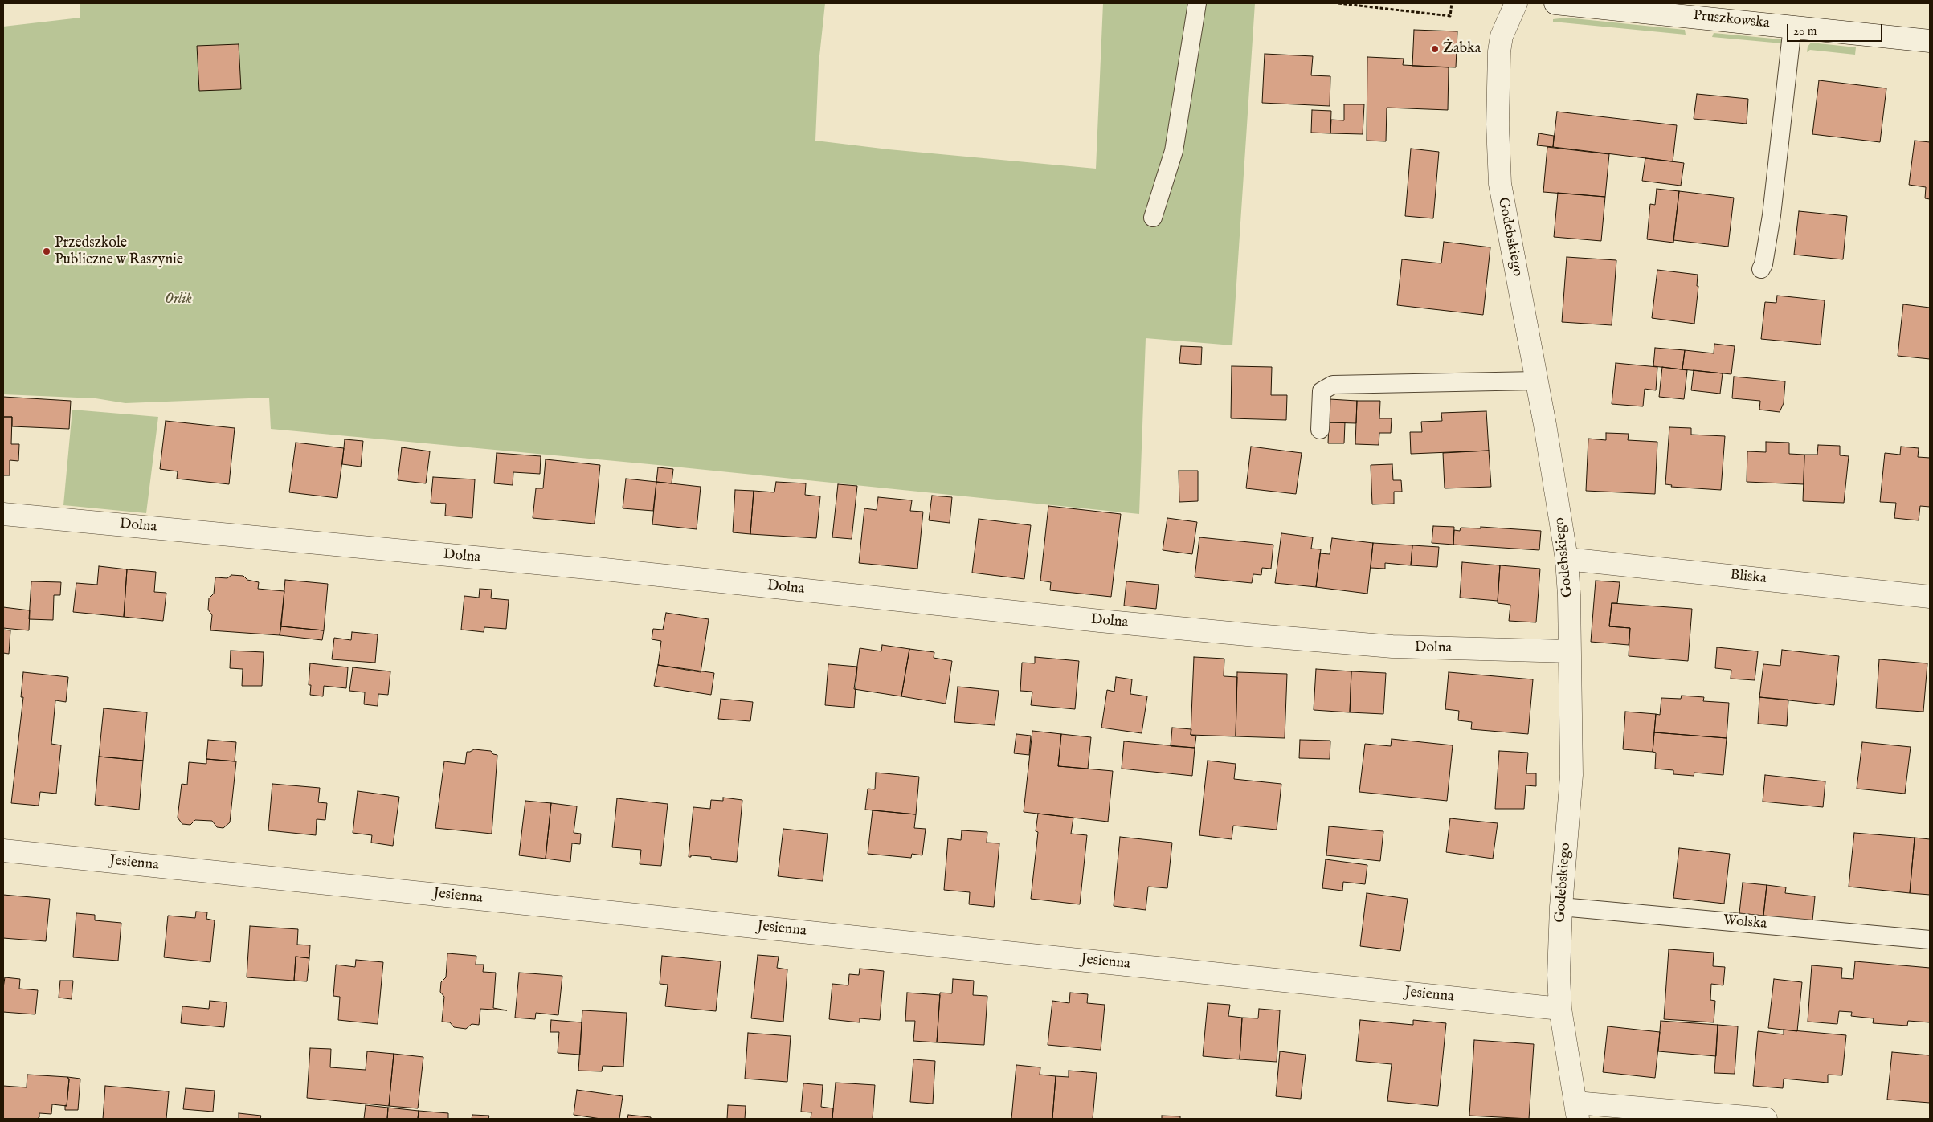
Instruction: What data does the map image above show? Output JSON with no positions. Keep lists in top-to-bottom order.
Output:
{
  "streets": {
    "street": [
      "Pruszkowska",
      "Godebskiego",
      "Dolna",
      "Bliska",
      "Jesienna"
    ],
    "lane": ["Wolska"]
  },
  "crossings": [
    ["Godebskiego", "Dolna"],
    ["Godebskiego", "Bliska"],
    ["Godebskiego", "Jesienna"],
    ["Godebskiego", "Wolska"]
  ],
  "parks": ["Orlik"],
  "places": ["Żabka", "Przedszkole Publiczne w Raszynie"],
  "scale_bar": "20 m"
}
